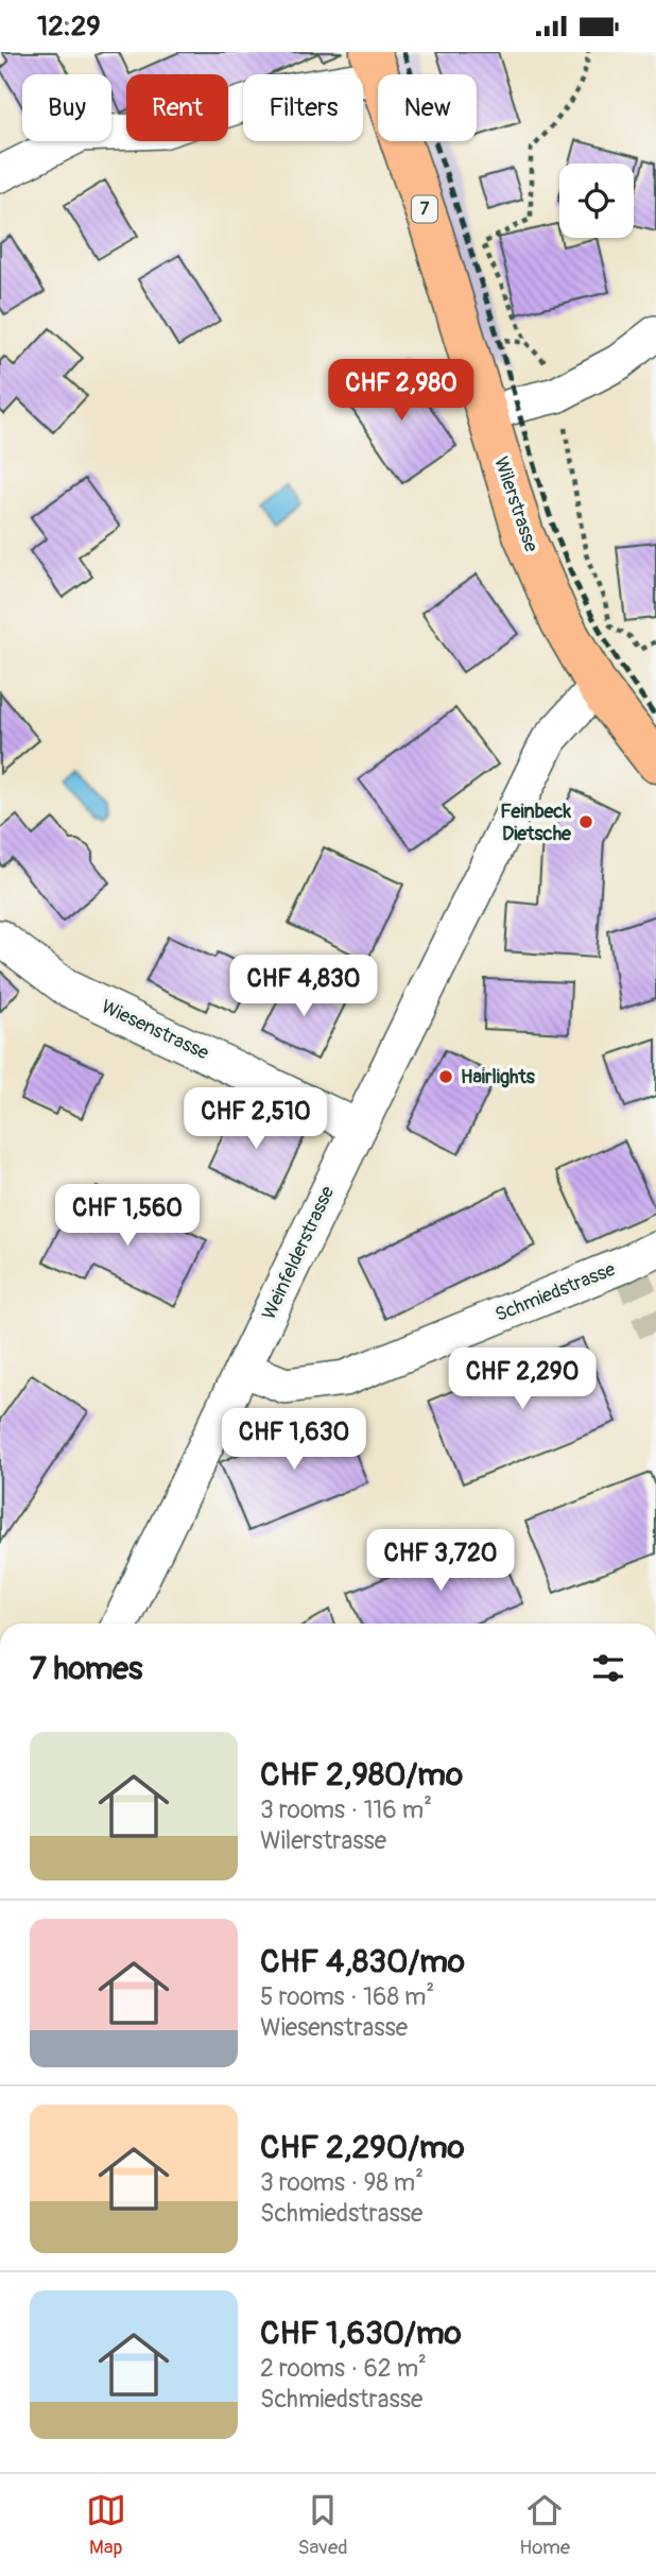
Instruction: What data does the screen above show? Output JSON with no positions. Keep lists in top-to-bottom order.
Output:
{
  "streets": {
    "main road": ["7", "Wilerstrasse"],
    "street": ["Wiesenstrasse", "Weinfelderstrasse", "Schmiedstrasse"]
  },
  "crossings": [
    ["Wilerstrasse", "Weinfelderstrasse"],
    ["Wiesenstrasse", "Weinfelderstrasse"],
    ["Weinfelderstrasse", "Schmiedstrasse"]
  ],
  "places": ["Feinbeck Dietsche", "Hairlights"],
  "page": {
    "status": "12:29",
    "chip": [
      "Buy",
      "Rent",
      "Filters",
      "New"
    ],
    "price": [
      "CHF 2,980",
      "CHF 4,830",
      "CHF 2,510",
      "CHF 1,560",
      "CHF 2,290",
      "CHF 1,630",
      "CHF 3,720"
    ],
    "heading": "7 homes",
    "list": [
      {
        "name": "CHF 2,980/mo",
        "note": "3 rooms · 116 m² · Wilerstrasse"
      },
      {
        "name": "CHF 4,830/mo",
        "note": "5 rooms · 168 m² · Wiesenstrasse"
      },
      {
        "name": "CHF 2,290/mo",
        "note": "3 rooms · 98 m² · Schmiedstrasse"
      },
      {
        "name": "CHF 1,630/mo",
        "note": "2 rooms · 62 m² · Schmiedstrasse"
      }
    ],
    "tabs": ["Map", "Saved", "Home"]
  }
}
